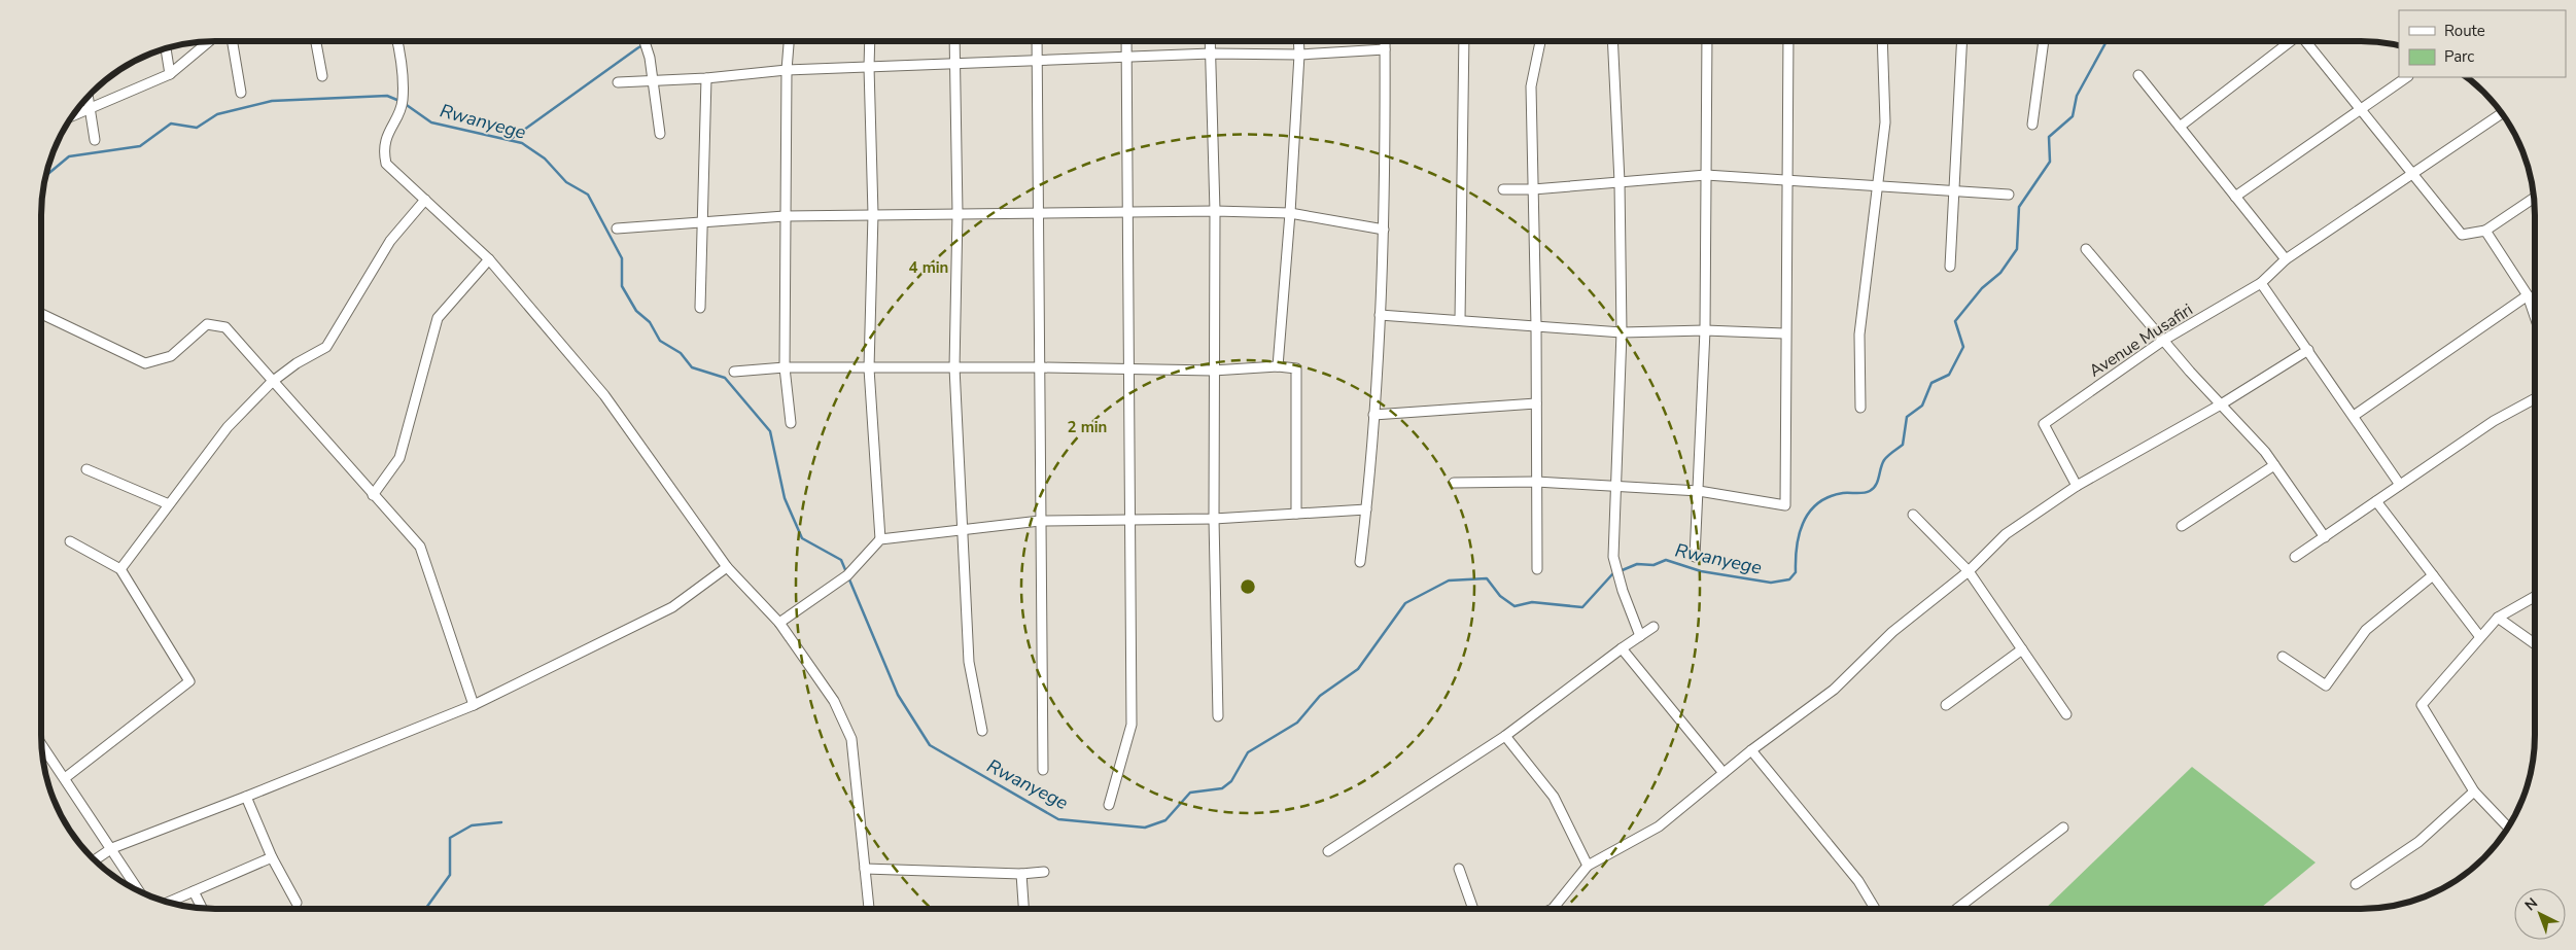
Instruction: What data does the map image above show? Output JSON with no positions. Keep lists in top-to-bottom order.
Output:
{
  "streets": {
    "street": ["Avenue Musafiri"]
  },
  "water": ["Rwanyege"],
  "legend": ["Route", "Parc"],
  "north": "top left",
  "rings": ["4 min", "2 min"]
}
